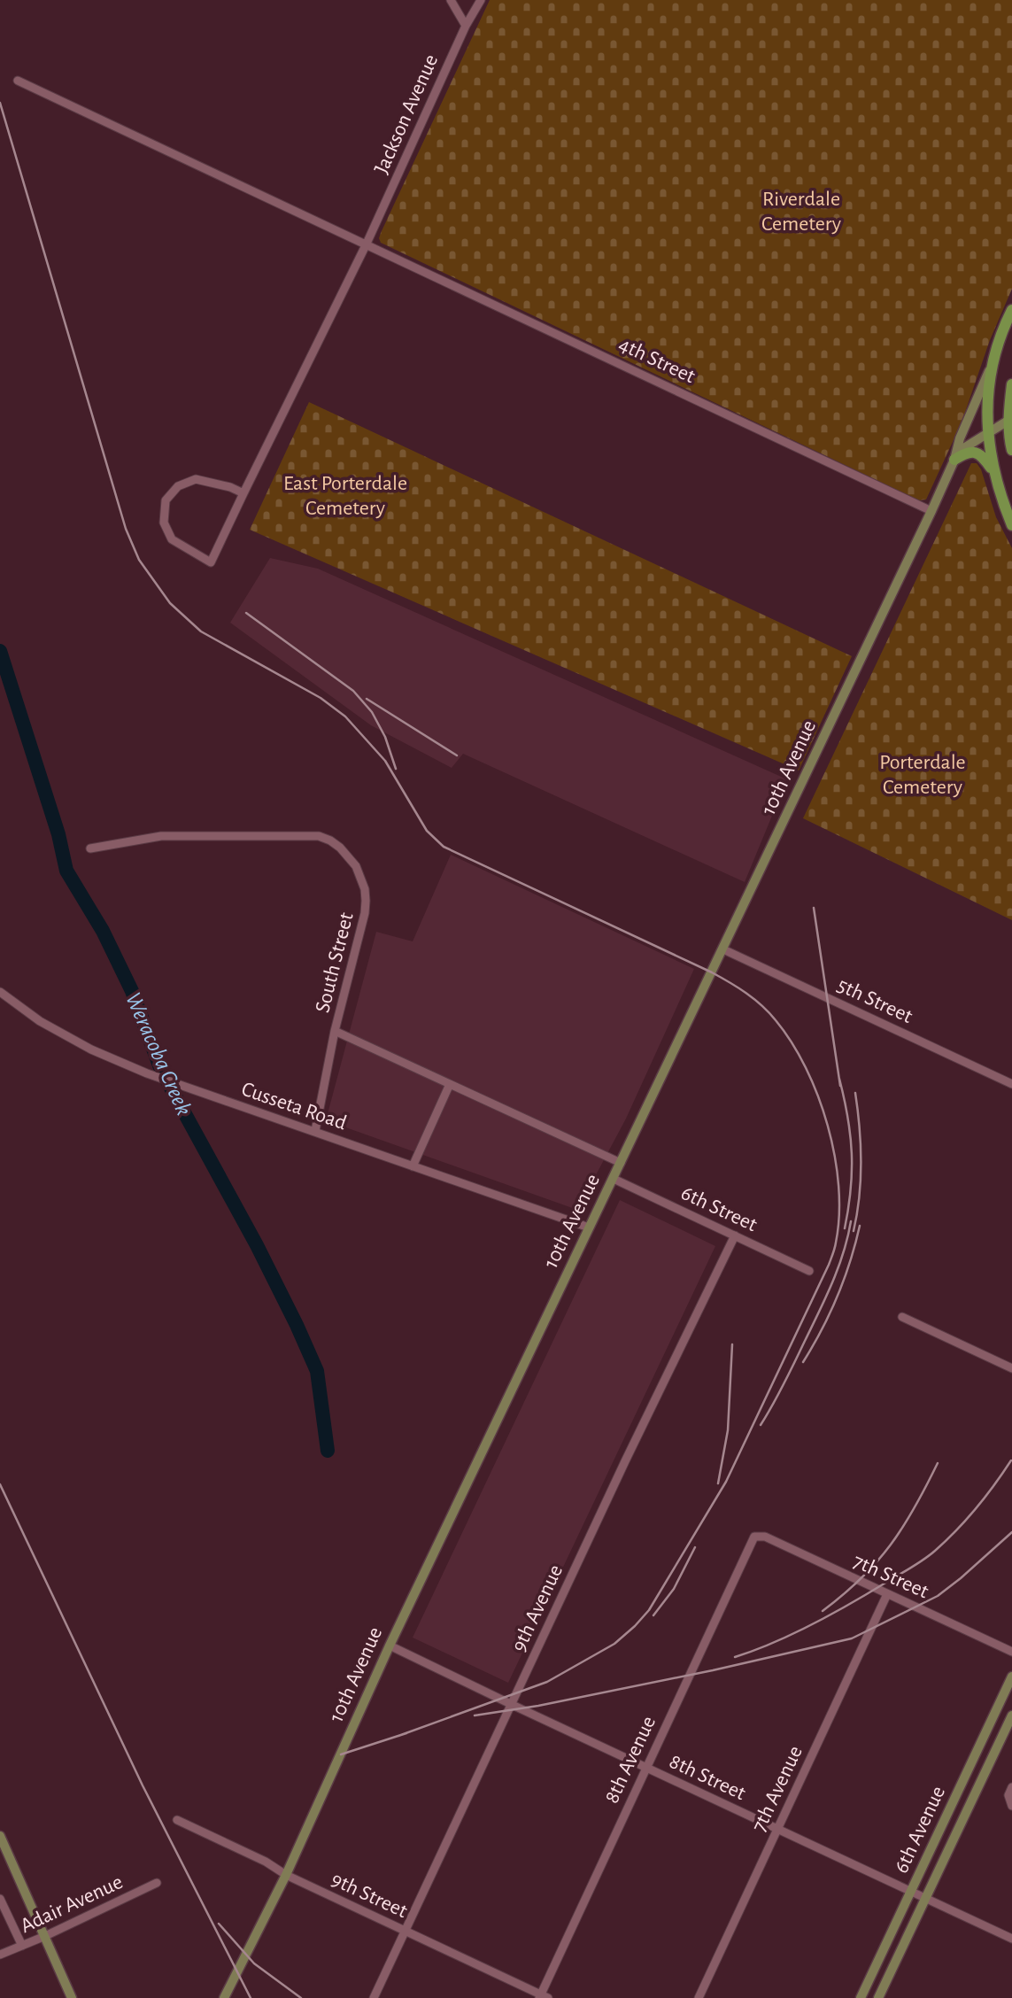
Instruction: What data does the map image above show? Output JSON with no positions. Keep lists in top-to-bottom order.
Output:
{
  "streets": {
    "main road": ["10th Avenue", "6th Avenue"],
    "street": [
      "Jackson Avenue",
      "4th Street",
      "South Street",
      "5th Street",
      "Cusseta Road",
      "6th Street",
      "7th Street",
      "9th Avenue",
      "8th Avenue",
      "8th Street",
      "7th Avenue",
      "9th Street",
      "Adair Avenue"
    ]
  },
  "crossings": [
    ["Jackson Avenue", "4th Street"],
    ["4th Street", "10th Avenue"],
    ["10th Avenue", "South Street"],
    ["10th Avenue", "5th Street"],
    ["10th Avenue", "Cusseta Road"],
    ["10th Avenue", "6th Street"],
    ["10th Avenue", "8th Street"],
    ["10th Avenue", "9th Street"],
    ["6th Street", "9th Avenue"],
    ["7th Street", "8th Avenue"],
    ["7th Street", "7th Avenue"],
    ["9th Avenue", "8th Street"],
    ["9th Avenue", "9th Street"],
    ["8th Avenue", "8th Street"],
    ["8th Avenue", "9th Street"],
    ["8th Street", "7th Avenue"],
    ["8th Street", "6th Avenue"]
  ],
  "water": ["Weracoba Creek"],
  "parks": ["Riverdale Cemetery", "East Porterdale Cemetery", "Porterdale Cemetery"]
}
